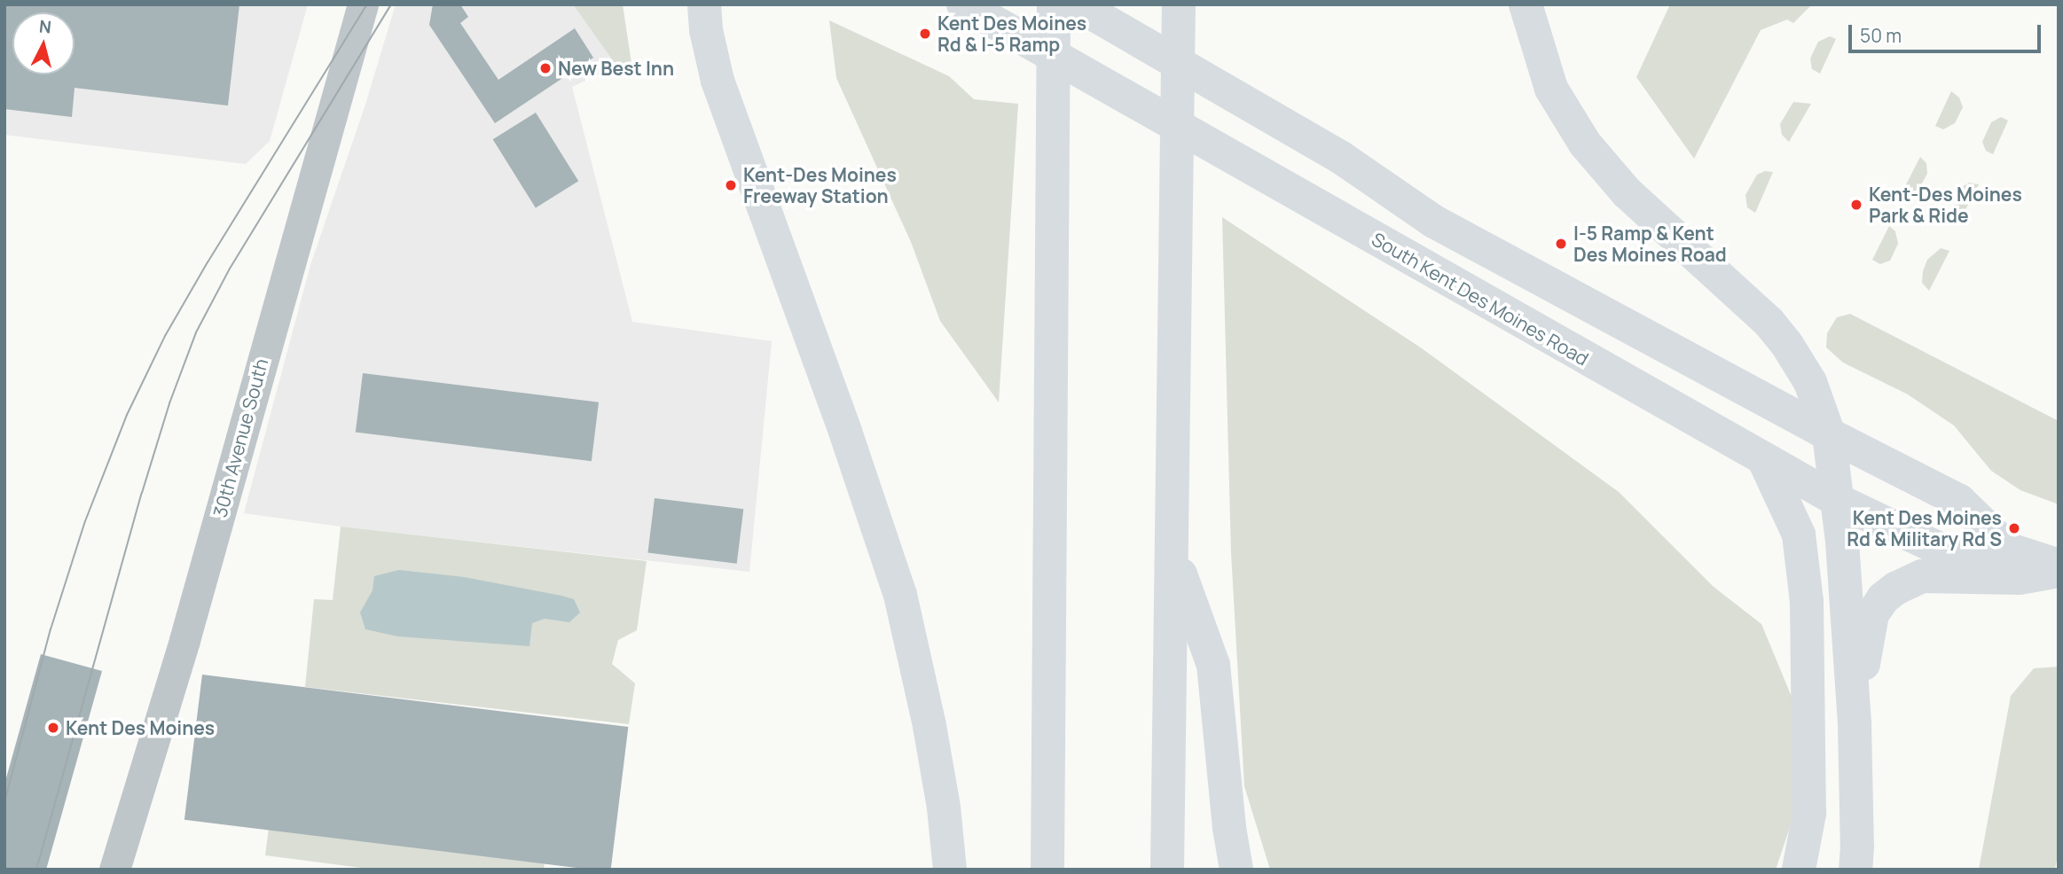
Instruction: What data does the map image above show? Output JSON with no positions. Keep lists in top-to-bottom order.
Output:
{
  "streets": {
    "highway": ["South Kent Des Moines Road"],
    "street": ["30th Avenue South"]
  },
  "places": [
    "Kent Des Moines Rd & I-5 Ramp",
    "New Best Inn",
    "Kent-Des Moines Freeway Station",
    "Kent-Des Moines Park & Ride",
    "I-5 Ramp & Kent Des Moines Road",
    "Kent Des Moines Rd & Military Rd S",
    "Kent Des Moines"
  ],
  "scale_bar": "50 m",
  "north": "top"
}
